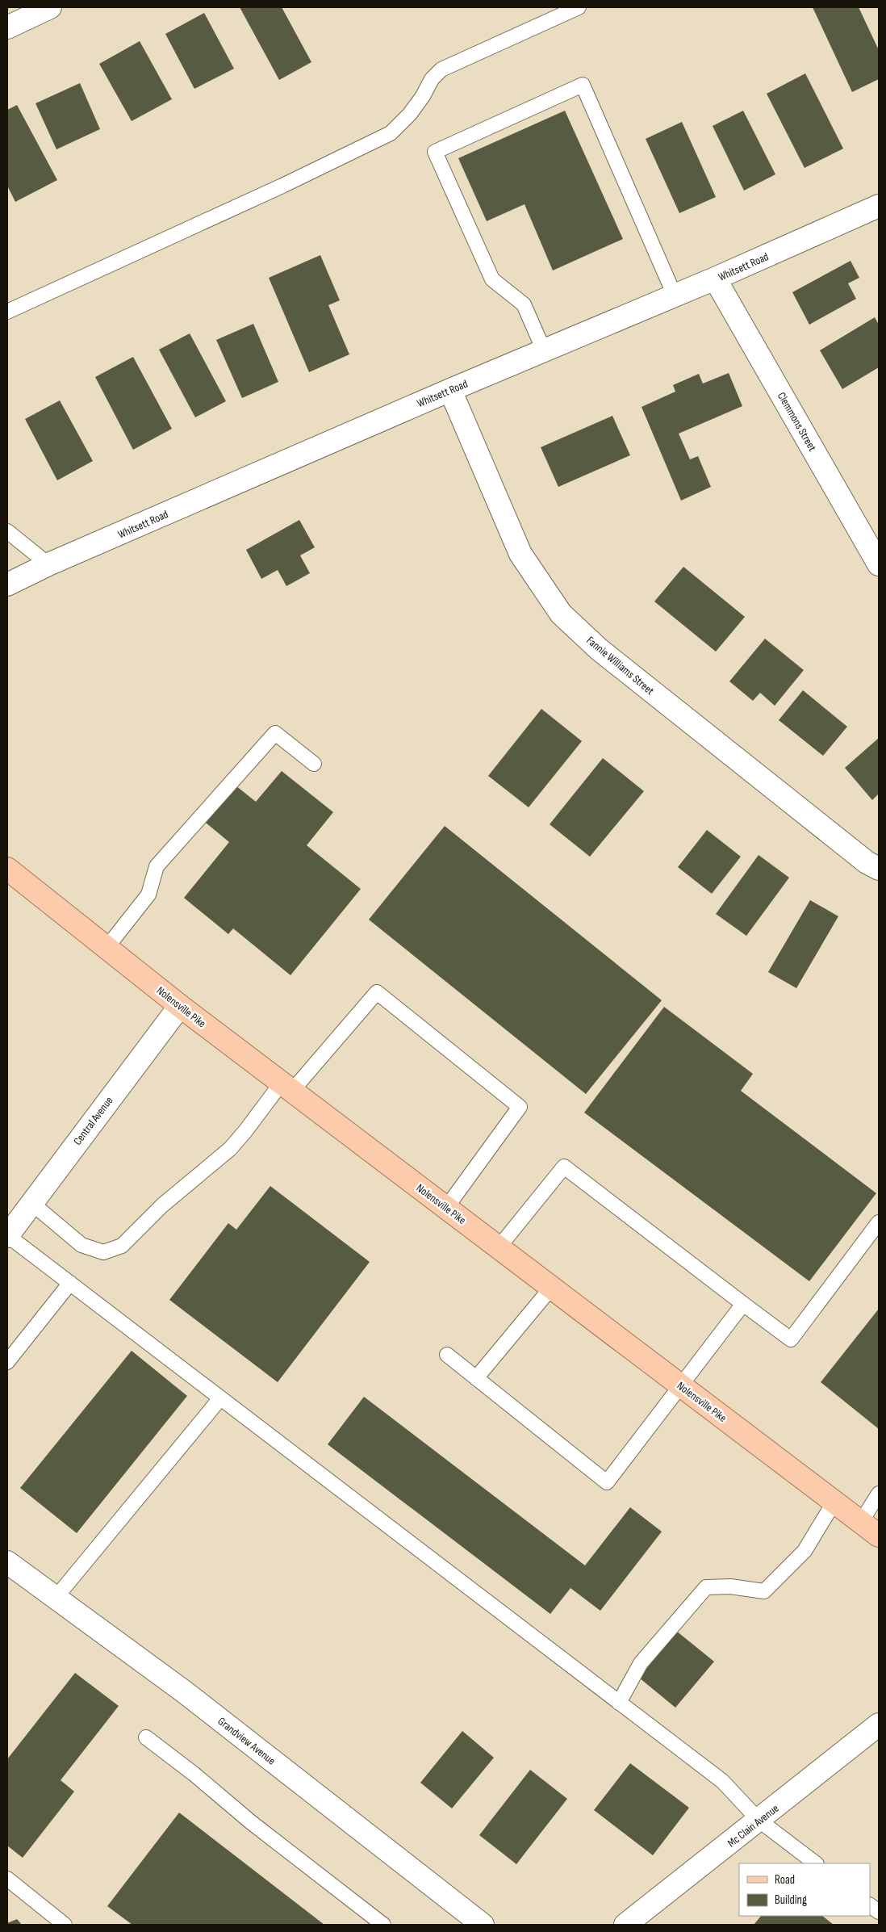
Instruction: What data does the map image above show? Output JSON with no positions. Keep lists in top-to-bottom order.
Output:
{
  "streets": {
    "main road": ["Nolensville Pike"],
    "street": [
      "Whitsett Road",
      "Clemmons Street",
      "Fannie Williams Street",
      "Central Avenue",
      "Grandview Avenue",
      "Mc Clain Avenue"
    ]
  },
  "crossings": [
    ["Whitsett Road", "Clemmons Street"],
    ["Whitsett Road", "Fannie Williams Street"],
    ["Nolensville Pike", "Central Avenue"]
  ],
  "legend": ["Road", "Building"]
}
